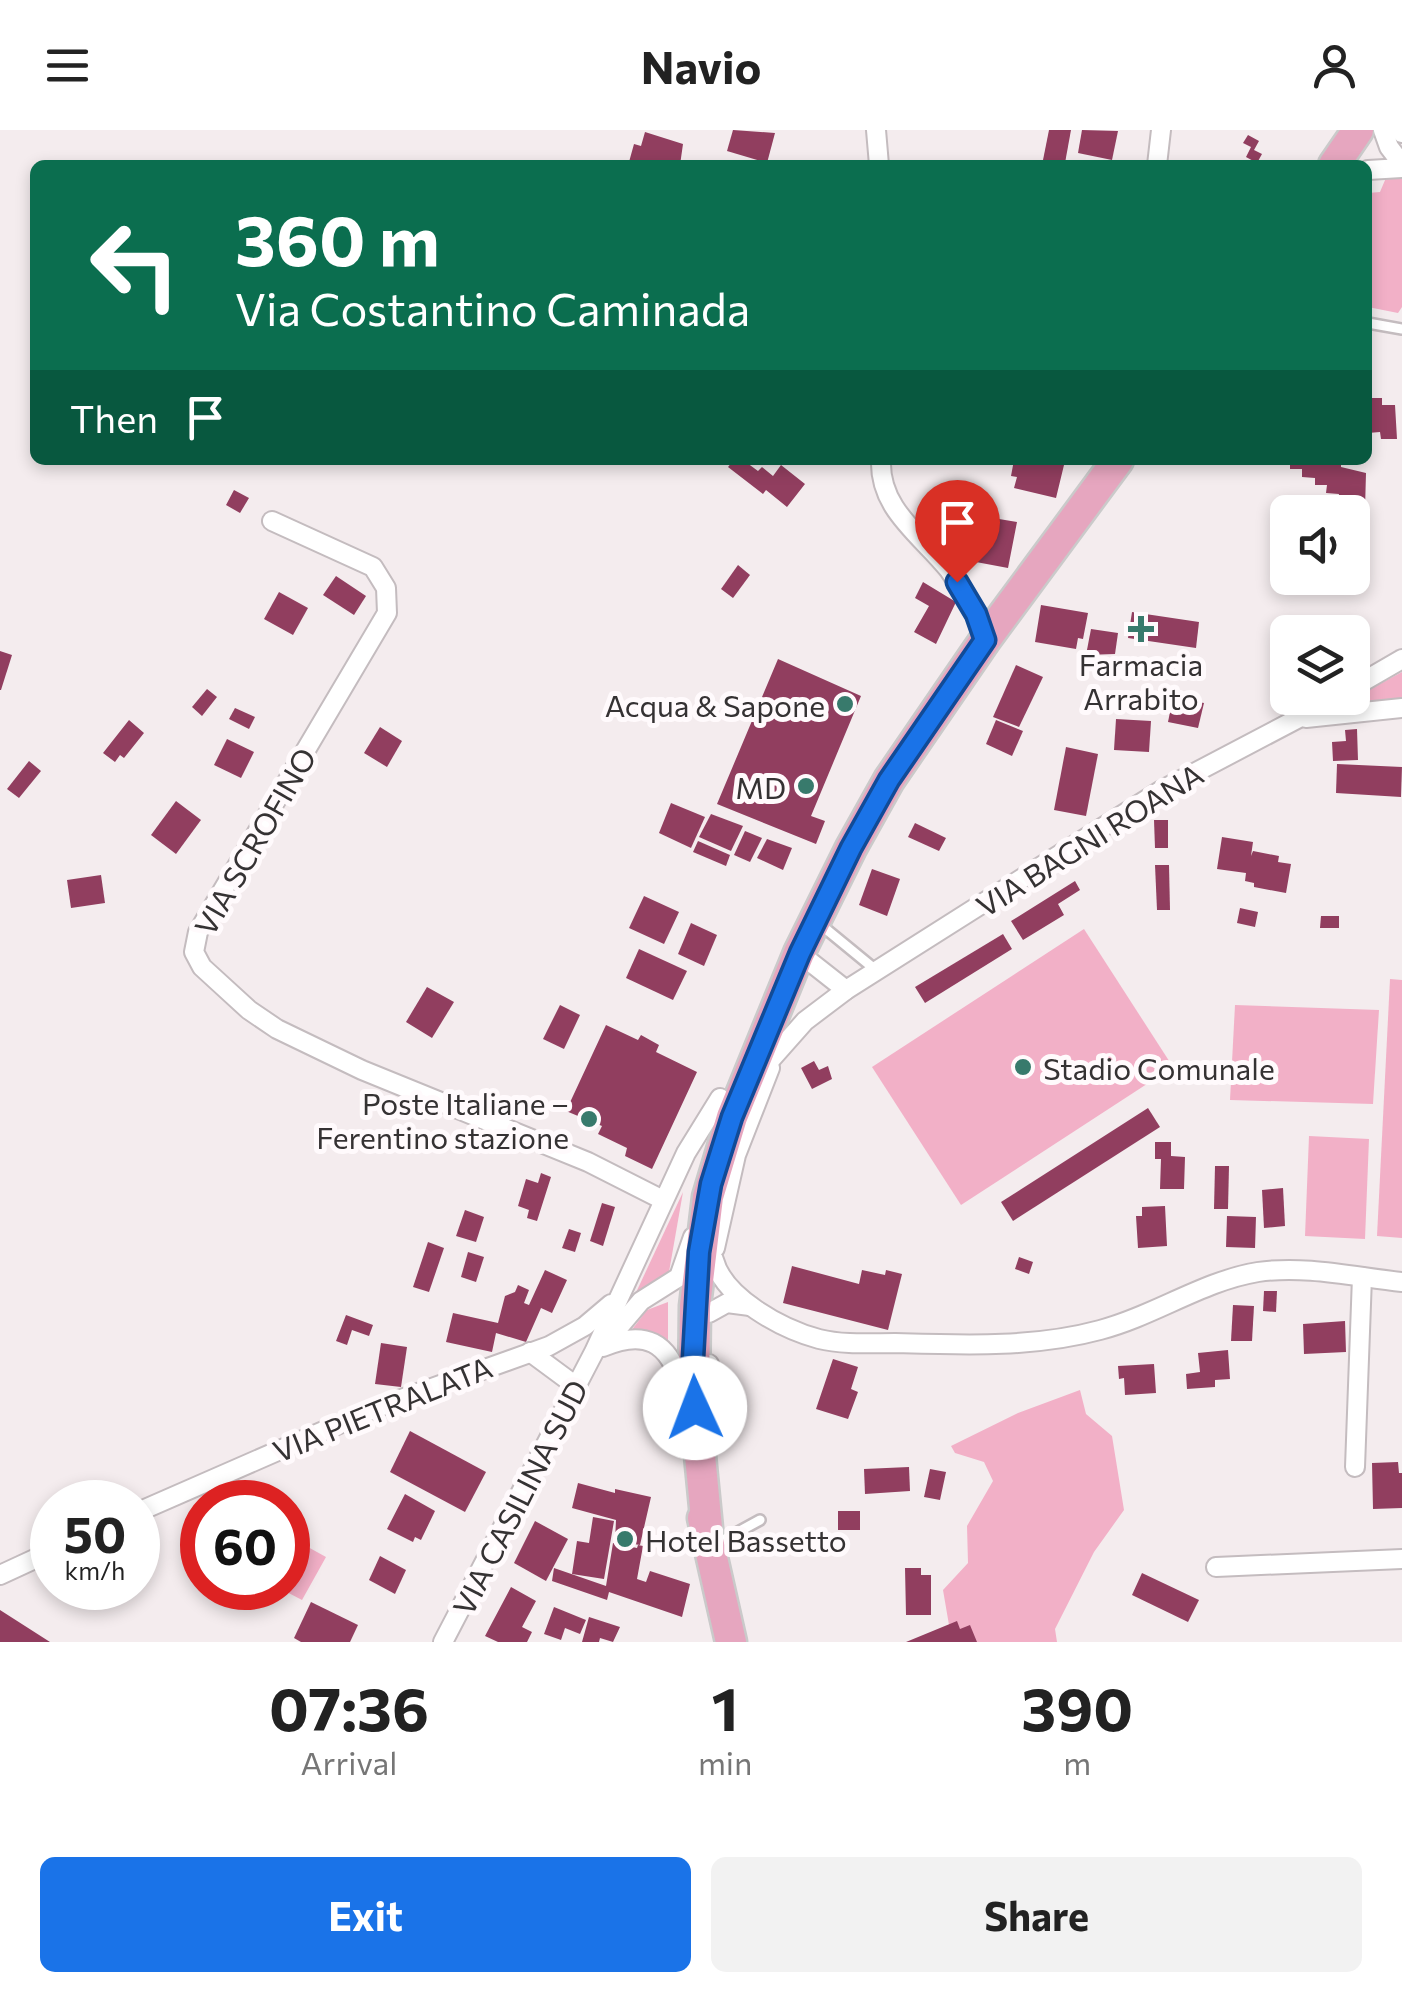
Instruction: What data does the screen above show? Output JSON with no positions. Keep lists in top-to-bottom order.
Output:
{
  "streets": {
    "street": [
      "VIA BAGNI ROANA",
      "VIA SCROFINO",
      "VIA PIETRALATA",
      "VIA CASILINA SUD"
    ]
  },
  "crossings": [
    ["VIA BAGNI ROANA", "VIA CASILINA SUD"],
    ["VIA SCROFINO", "VIA CASILINA SUD"],
    ["VIA PIETRALATA", "VIA CASILINA SUD"]
  ],
  "places": {
    "health": ["Farmacia Arrabito"],
    "other": [
      "Acqua & Sapone",
      "MD",
      "Stadio Comunale",
      "Poste Italiane – Ferentino stazione",
      "Hotel Bassetto"
    ]
  },
  "page": {
    "header": "Navio",
    "turn": ["360 m", "Via Costantino Caminada"],
    "then": "Then",
    "speed": "50 km/h",
    "limit": "60",
    "eta": [
      "07:36",
      "Arrival",
      "1",
      "min",
      "390",
      "m"
    ],
    "buttons": ["Exit", "Share"]
  }
}
